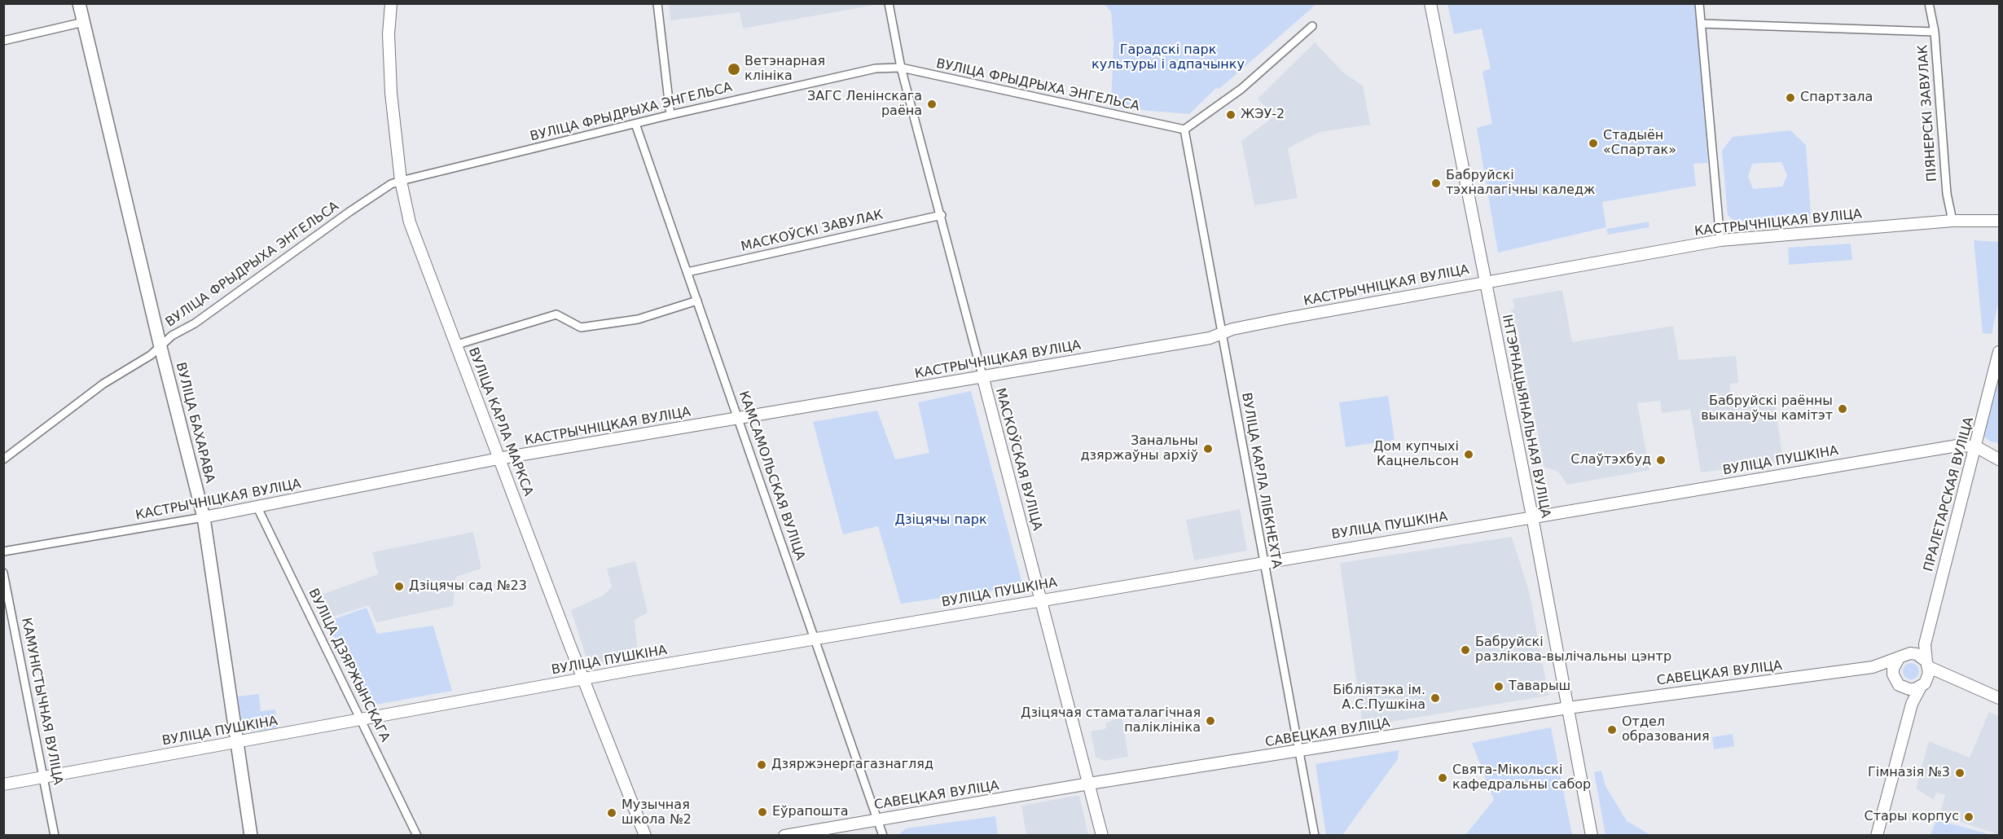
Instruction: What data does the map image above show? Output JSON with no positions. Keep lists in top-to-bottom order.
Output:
{
  "streets": {
    "main road": [
      "КАСТРЫЧНІЦКАЯ ВУЛІЦА",
      "ІНТЭРНАЦЫЯНАЛЬНАЯ ВУЛІЦА",
      "ВУЛІЦА КАРЛА МАРКСА",
      "ВУЛІЦА БАХАРАВА",
      "МАСКОЎСКАЯ ВУЛІЦА",
      "ВУЛІЦА ПУШКІНА",
      "ПРАЛЕТАРСКАЯ ВУЛІЦА",
      "САВЕЦКАЯ ВУЛІЦА"
    ],
    "street": [
      "ВУЛІЦА ФРЫДРЫХА ЭНГЕЛЬСА",
      "ПІЯНЕРСКІ ЗАВУЛАК",
      "МАСКОЎСКІ ЗАВУЛАК",
      "КАМСАМОЛЬСКАЯ ВУЛІЦА",
      "ВУЛІЦА КАРЛА ЛІБКНЕХТА",
      "ВУЛІЦА ДЗЯРЖЫНСКАГА",
      "КАМУНІСТЫЧНАЯ ВУЛІЦА"
    ]
  },
  "crossings": [
    ["ВУЛІЦА ФРЫДРЫХА ЭНГЕЛЬСА", "ВУЛІЦА КАРЛА МАРКСА"],
    ["ВУЛІЦА ФРЫДРЫХА ЭНГЕЛЬСА", "ВУЛІЦА БАХАРАВА"],
    ["ВУЛІЦА ФРЫДРЫХА ЭНГЕЛЬСА", "МАСКОЎСКАЯ ВУЛІЦА"],
    ["ВУЛІЦА ФРЫДРЫХА ЭНГЕЛЬСА", "КАМСАМОЛЬСКАЯ ВУЛІЦА"],
    ["ВУЛІЦА ФРЫДРЫХА ЭНГЕЛЬСА", "ВУЛІЦА КАРЛА ЛІБКНЕХТА"],
    ["ПІЯНЕРСКІ ЗАВУЛАК", "КАСТРЫЧНІЦКАЯ ВУЛІЦА"],
    ["КАСТРЫЧНІЦКАЯ ВУЛІЦА", "ІНТЭРНАЦЫЯНАЛЬНАЯ ВУЛІЦА"],
    ["КАСТРЫЧНІЦКАЯ ВУЛІЦА", "ВУЛІЦА КАРЛА МАРКСА"],
    ["КАСТРЫЧНІЦКАЯ ВУЛІЦА", "ВУЛІЦА БАХАРАВА"],
    ["КАСТРЫЧНІЦКАЯ ВУЛІЦА", "МАСКОЎСКАЯ ВУЛІЦА"],
    ["КАСТРЫЧНІЦКАЯ ВУЛІЦА", "КАМСАМОЛЬСКАЯ ВУЛІЦА"],
    ["КАСТРЫЧНІЦКАЯ ВУЛІЦА", "ВУЛІЦА КАРЛА ЛІБКНЕХТА"],
    ["КАСТРЫЧНІЦКАЯ ВУЛІЦА", "ВУЛІЦА ДЗЯРЖЫНСКАГА"],
    ["МАСКОЎСКІ ЗАВУЛАК", "МАСКОЎСКАЯ ВУЛІЦА"],
    ["МАСКОЎСКІ ЗАВУЛАК", "КАМСАМОЛЬСКАЯ ВУЛІЦА"],
    ["ІНТЭРНАЦЫЯНАЛЬНАЯ ВУЛІЦА", "ВУЛІЦА ПУШКІНА"],
    ["ІНТЭРНАЦЫЯНАЛЬНАЯ ВУЛІЦА", "САВЕЦКАЯ ВУЛІЦА"],
    ["ВУЛІЦА КАРЛА МАРКСА", "ВУЛІЦА ПУШКІНА"],
    ["ВУЛІЦА БАХАРАВА", "ВУЛІЦА ПУШКІНА"],
    ["МАСКОЎСКАЯ ВУЛІЦА", "ВУЛІЦА ПУШКІНА"],
    ["МАСКОЎСКАЯ ВУЛІЦА", "САВЕЦКАЯ ВУЛІЦА"],
    ["ВУЛІЦА ПУШКІНА", "КАМСАМОЛЬСКАЯ ВУЛІЦА"],
    ["ВУЛІЦА ПУШКІНА", "ВУЛІЦА КАРЛА ЛІБКНЕХТА"],
    ["ВУЛІЦА ПУШКІНА", "ПРАЛЕТАРСКАЯ ВУЛІЦА"],
    ["ВУЛІЦА ПУШКІНА", "ВУЛІЦА ДЗЯРЖЫНСКАГА"],
    ["ВУЛІЦА ПУШКІНА", "КАМУНІСТЫЧНАЯ ВУЛІЦА"],
    ["КАМСАМОЛЬСКАЯ ВУЛІЦА", "САВЕЦКАЯ ВУЛІЦА"],
    ["ВУЛІЦА КАРЛА ЛІБКНЕХТА", "САВЕЦКАЯ ВУЛІЦА"],
    ["ПРАЛЕТАРСКАЯ ВУЛІЦА", "САВЕЦКАЯ ВУЛІЦА"]
  ],
  "parks": ["Гарадскі парк культуры і адпачынку", "Дзіцячы парк"],
  "places": [
    "Ветэнарная клініка",
    "Спартзала",
    "ЗАГС Ленінскага раёна",
    "ЖЭУ-2",
    "Стадыён «Спартак»",
    "Бабруйскі тэхналагічны каледж",
    "Бабруйскі раённы выканаўчы камітэт",
    "Занальны дзяржаўны архіў",
    "Дом купчыхі Кацнельсон",
    "Слаўтэхбуд",
    "Дзіцячы сад №23",
    "Бабруйскі разлікова-вылічальны цэнтр",
    "Таварыш",
    "Бібліятэка ім. А.С.Пушкіна",
    "Дзіцячая стаматалагічная паліклініка",
    "Отдел образования",
    "Дзяржэнергагазнагляд",
    "Гімназія №3",
    "Свята-Мікольскі кафедральны сабор",
    "Еўрапошта",
    "Музычная школа №2",
    "Стары корпус"
  ]
}
